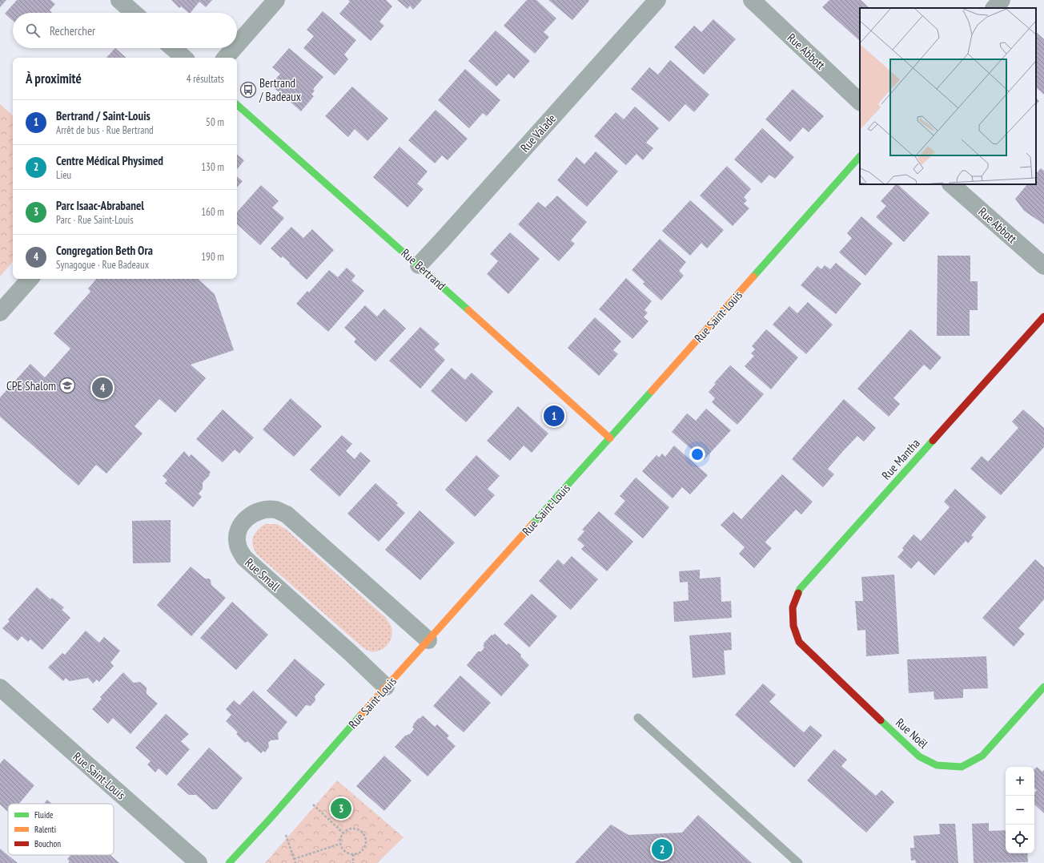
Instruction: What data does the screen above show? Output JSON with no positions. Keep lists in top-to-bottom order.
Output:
{
  "streets": {
    "street": [
      "Rue Abbott",
      "Rue Valade",
      "Rue Bertrand",
      "Rue Saint-Louis",
      "Rue Mantha",
      "Rue Small",
      "Rue Noël"
    ]
  },
  "crossings": [
    ["Rue Valade", "Rue Bertrand"],
    ["Rue Bertrand", "Rue Saint-Louis"],
    ["Rue Saint-Louis", "Rue Small"],
    ["Rue Mantha", "Rue Noël"]
  ],
  "places": {
    "bus stop": ["Bertrand / Badeaux"],
    "school or university": ["CPE Shalom"]
  },
  "legend": ["Fluide", "Ralenti", "Bouchon"],
  "page": {
    "search": "Rechercher",
    "heading": ["À proximité", "4 résultats"],
    "list": [
      {
        "mark": "1",
        "name": "Bertrand / Saint-Louis",
        "note": "Arrêt de bus · Rue Bertrand",
        "value": "50 m"
      },
      {
        "mark": "2",
        "name": "Centre Médical Physimed",
        "note": "Lieu",
        "value": "130 m"
      },
      {
        "mark": "3",
        "name": "Parc Isaac-Abrabanel",
        "note": "Parc · Rue Saint-Louis",
        "value": "160 m"
      },
      {
        "mark": "4",
        "name": "Congregation Beth Ora",
        "note": "Synagogue · Rue Badeaux",
        "value": "190 m"
      }
    ],
    "pins": [
      "4",
      "1",
      "3",
      "2"
    ],
    "map_buttons": ["+", "−"]
  }
}
